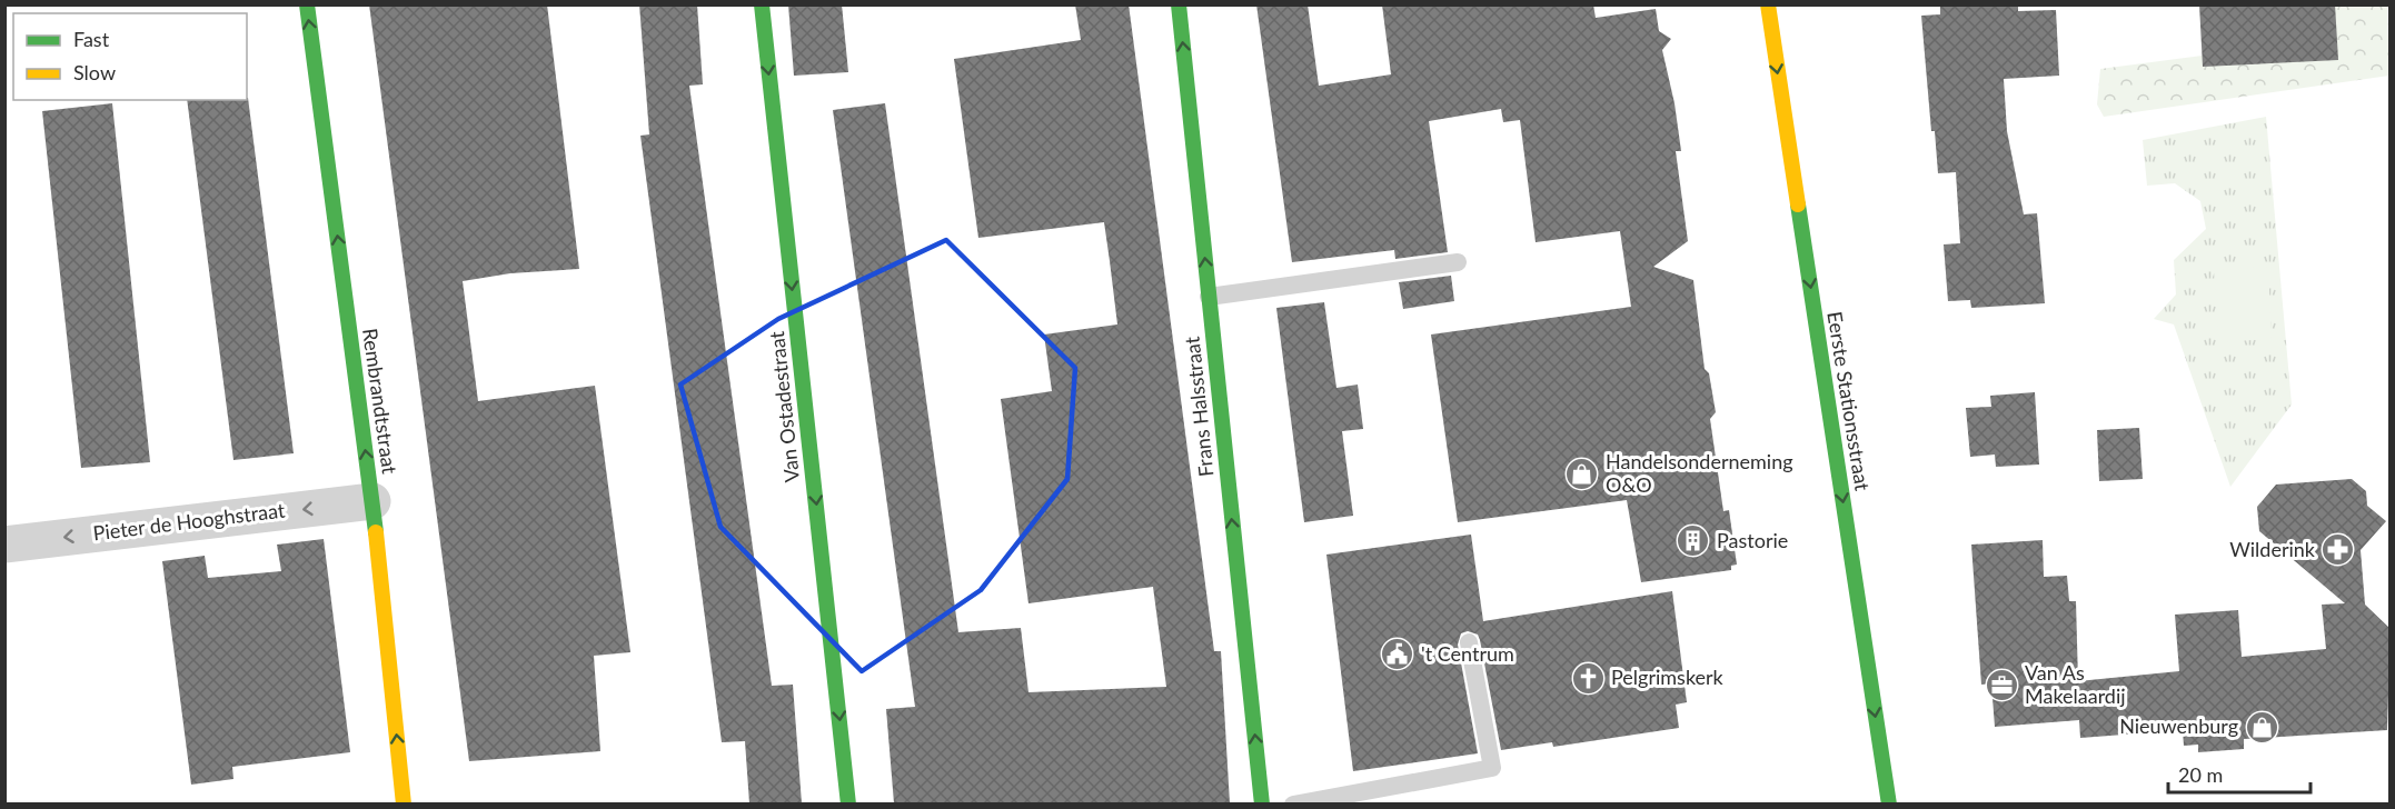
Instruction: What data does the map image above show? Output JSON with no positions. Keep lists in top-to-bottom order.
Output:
{
  "streets": {
    "street": [
      "Rembrandtstraat",
      "Eerste Stationsstraat",
      "Van Ostadestraat",
      "Frans Halsstraat",
      "Pieter de Hooghstraat"
    ]
  },
  "crossings": [
    ["Rembrandtstraat", "Pieter de Hooghstraat"]
  ],
  "one_way": [
    "Rembrandtstraat",
    "Eerste Stationsstraat",
    "Van Ostadestraat",
    "Frans Halsstraat",
    "Pieter de Hooghstraat"
  ],
  "places": {
    "shop": ["Handelsonderneming O&O", "Nieuwenburg"],
    "building": ["Pastorie"],
    "pharmacy": ["Wilderink"],
    "public building": ["'t Centrum"],
    "church": ["Pelgrimskerk"],
    "office": ["Van As Makelaardij"]
  },
  "legend": ["Fast", "Slow"],
  "scale_bar": "20 m"
}
